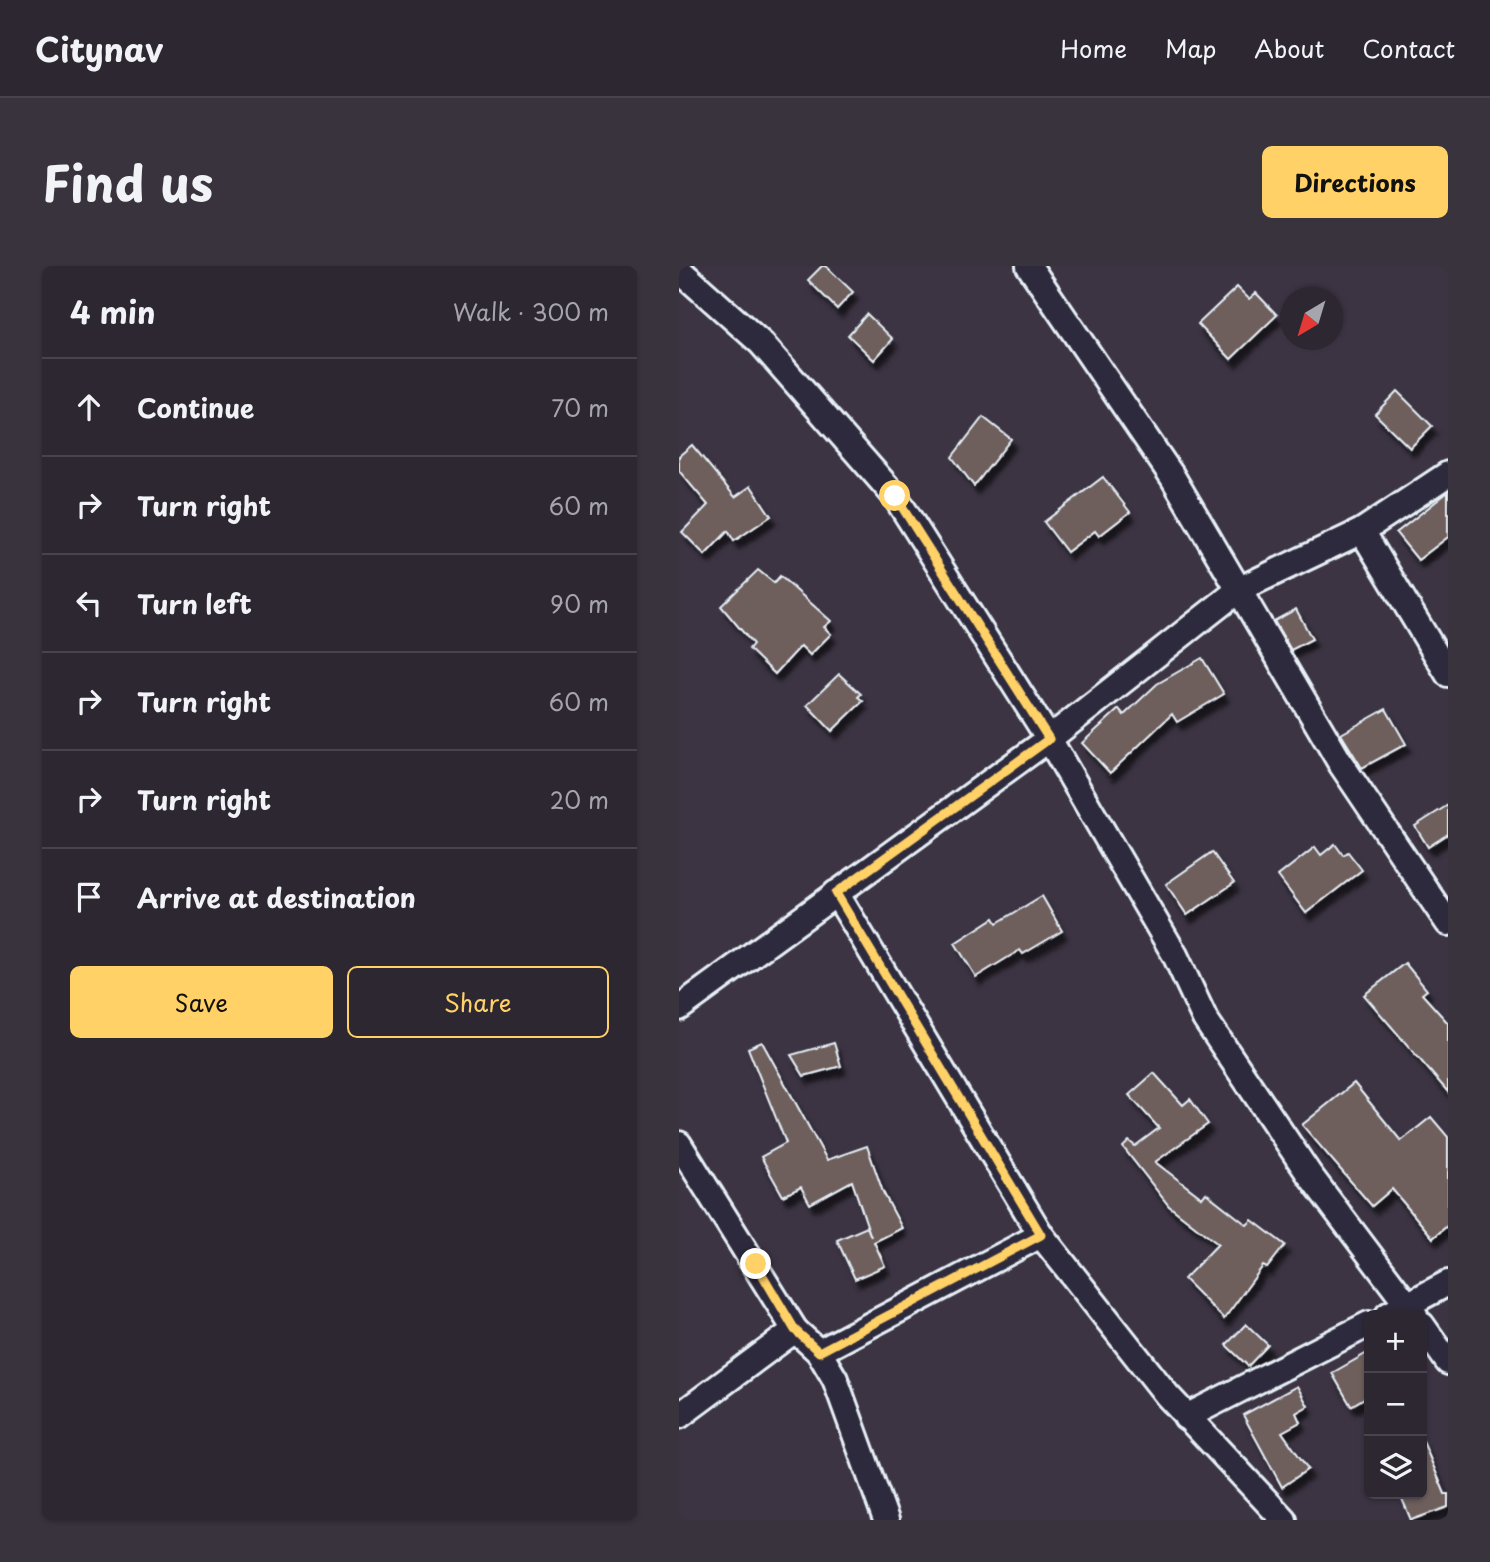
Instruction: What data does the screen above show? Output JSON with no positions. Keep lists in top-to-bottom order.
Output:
{
  "north": "bottom left",
  "page": {
    "header": "Citynav",
    "nav": [
      "Home",
      "Map",
      "About",
      "Contact"
    ],
    "title": "Find us",
    "buttons": [
      "Directions",
      ["Save", "Share"]
    ],
    "heading": ["4 min", "Walk · 300 m"],
    "list": [
      ["Continue", "70 m"],
      ["Turn right", "60 m"],
      ["Turn left", "90 m"],
      ["Turn right", "60 m"],
      ["Turn right", "20 m"],
      "Arrive at destination"
    ],
    "map_buttons": ["+", "−"]
  }
}
